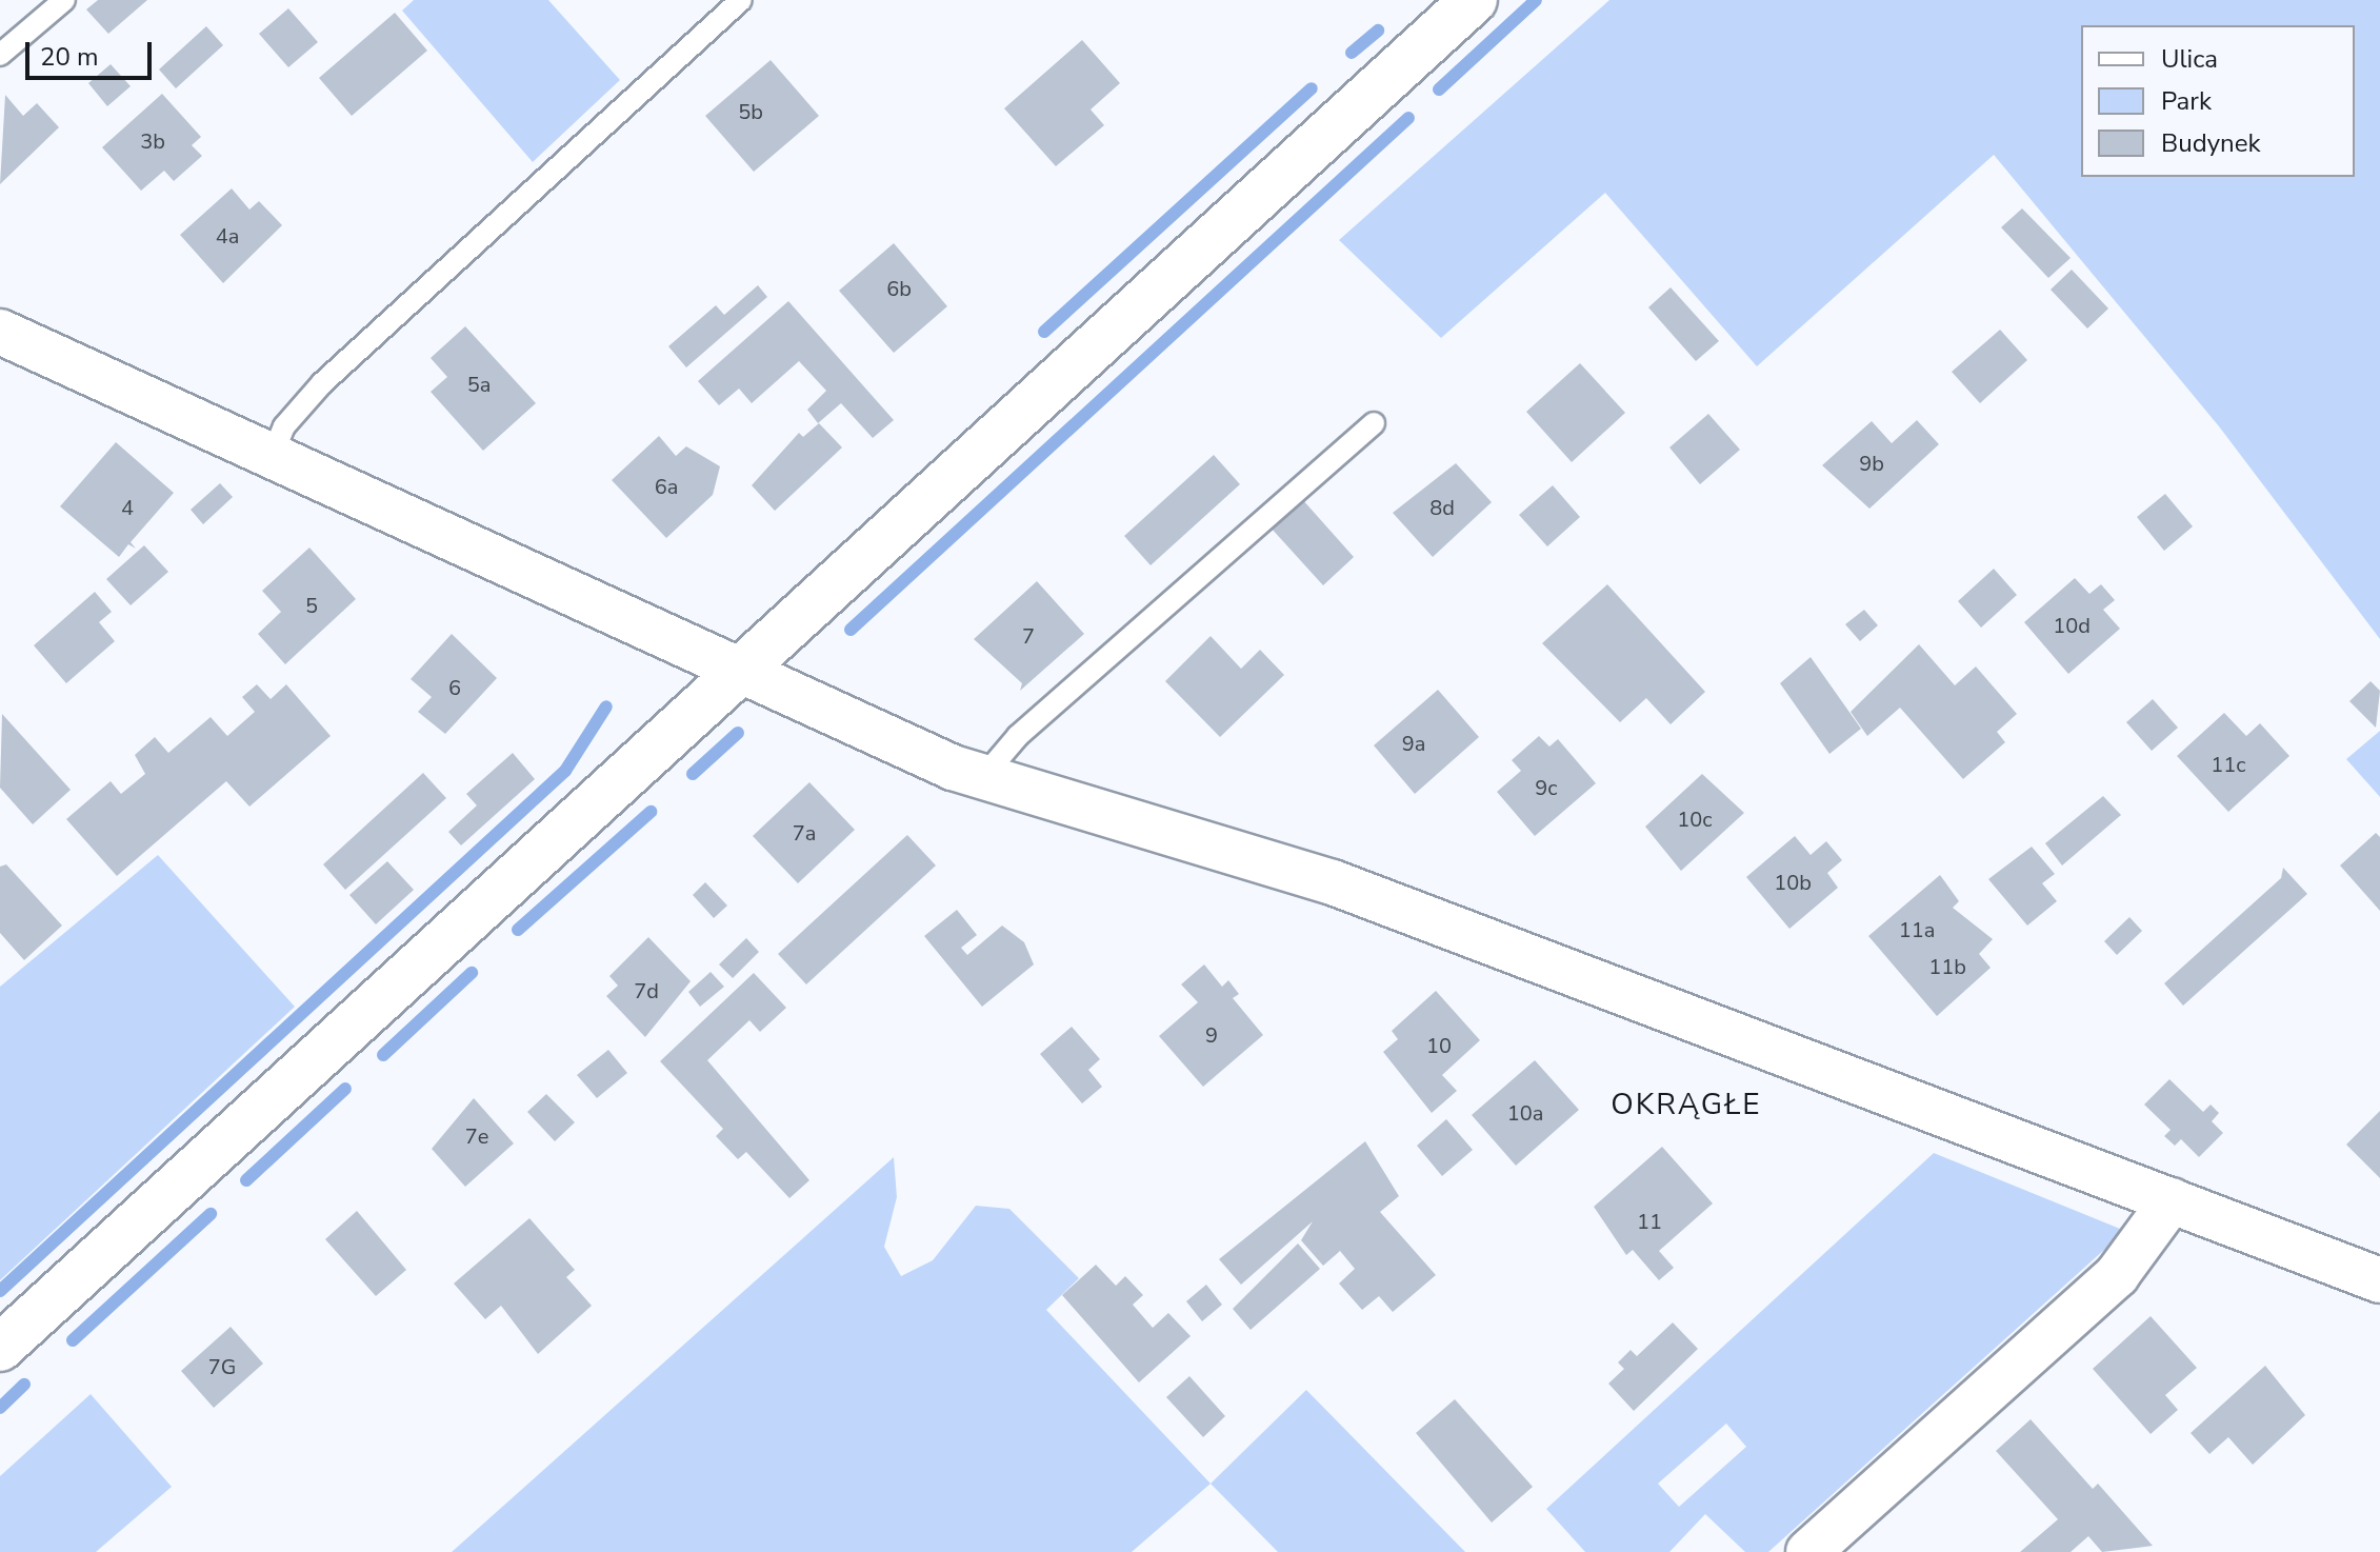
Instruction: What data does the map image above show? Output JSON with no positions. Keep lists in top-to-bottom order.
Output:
{
  "districts": ["OKRĄGŁE"],
  "house_numbers": [
    "5b",
    "3b",
    "4a",
    "6b",
    "5a",
    "9b",
    "6a",
    "4",
    "8d",
    "5",
    "10d",
    "7",
    "6",
    "9a",
    "11c",
    "9c",
    "10c",
    "7a",
    "10b",
    "11a",
    "11b",
    "7d",
    "9",
    "10",
    "10a",
    "7e",
    "11",
    "7G"
  ],
  "legend": ["Ulica", "Park", "Budynek"],
  "scale_bar": "20 m"
}
